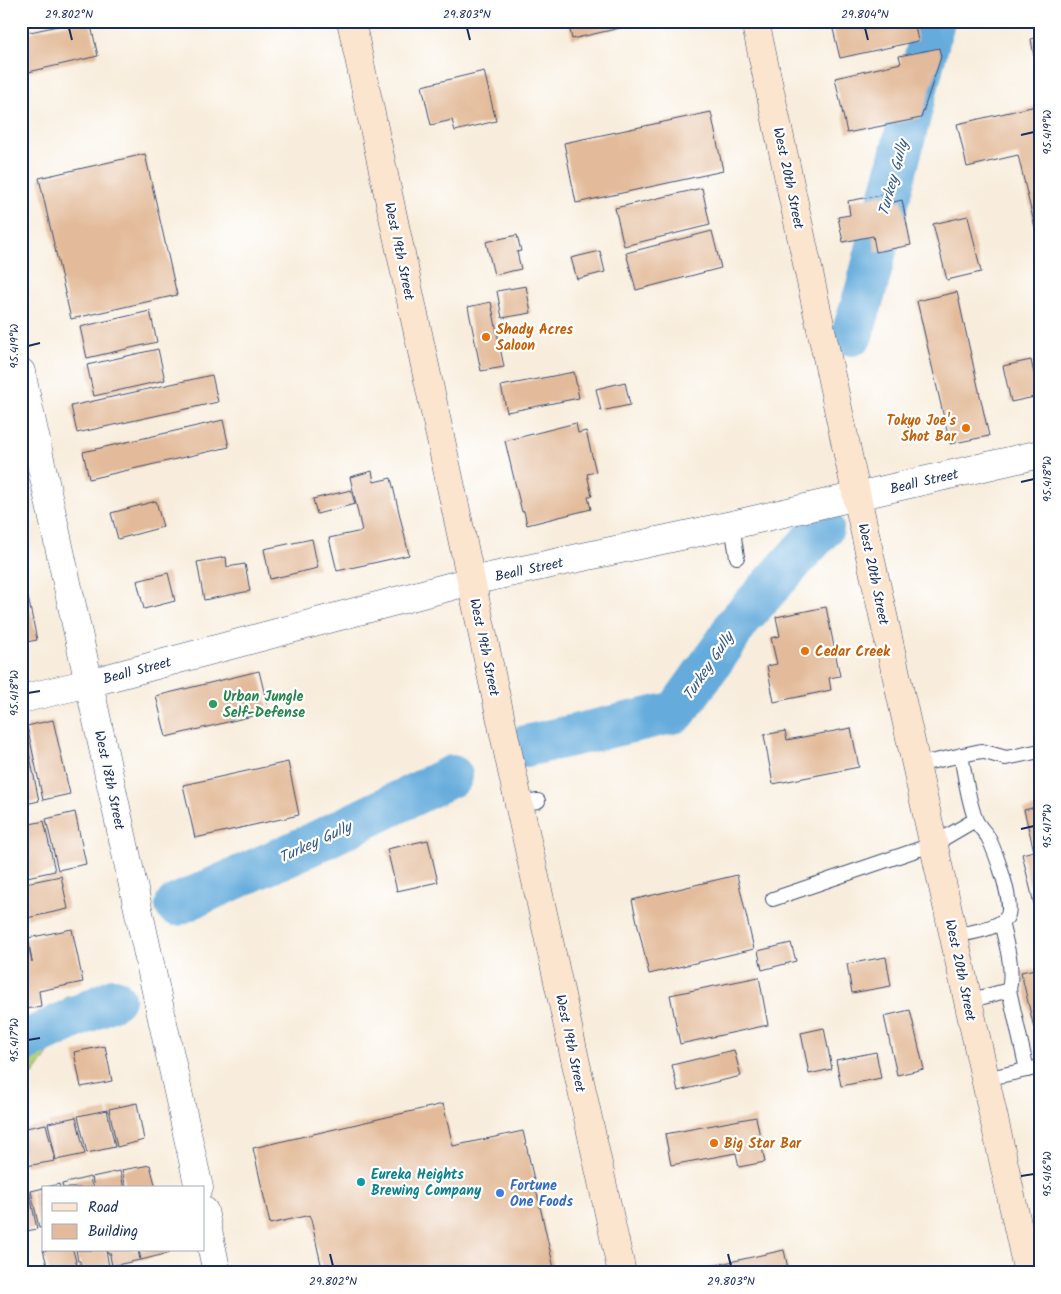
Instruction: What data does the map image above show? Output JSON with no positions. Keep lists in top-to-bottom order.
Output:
{
  "streets": {
    "main road": ["West 20th Street", "West 19th Street"],
    "street": ["Beall Street", "West 18th Street"]
  },
  "crossings": [
    ["West 20th Street", "Beall Street"],
    ["West 19th Street", "Beall Street"],
    ["Beall Street", "West 18th Street"]
  ],
  "water": ["Turkey Gully"],
  "places": [
    "Shady Acres Saloon",
    "Tokyo Joe's Shot Bar",
    "Cedar Creek",
    "Urban Jungle Self-Defense",
    "Big Star Bar",
    "Eureka Heights Brewing Company",
    "Fortune One Foods"
  ],
  "legend": ["Road", "Building"],
  "coordinates": [
    "29.802°N",
    "29.803°N",
    "29.804°N",
    "95.419°W",
    "95.418°W",
    "95.417°W",
    "95.416°W"
  ]
}
